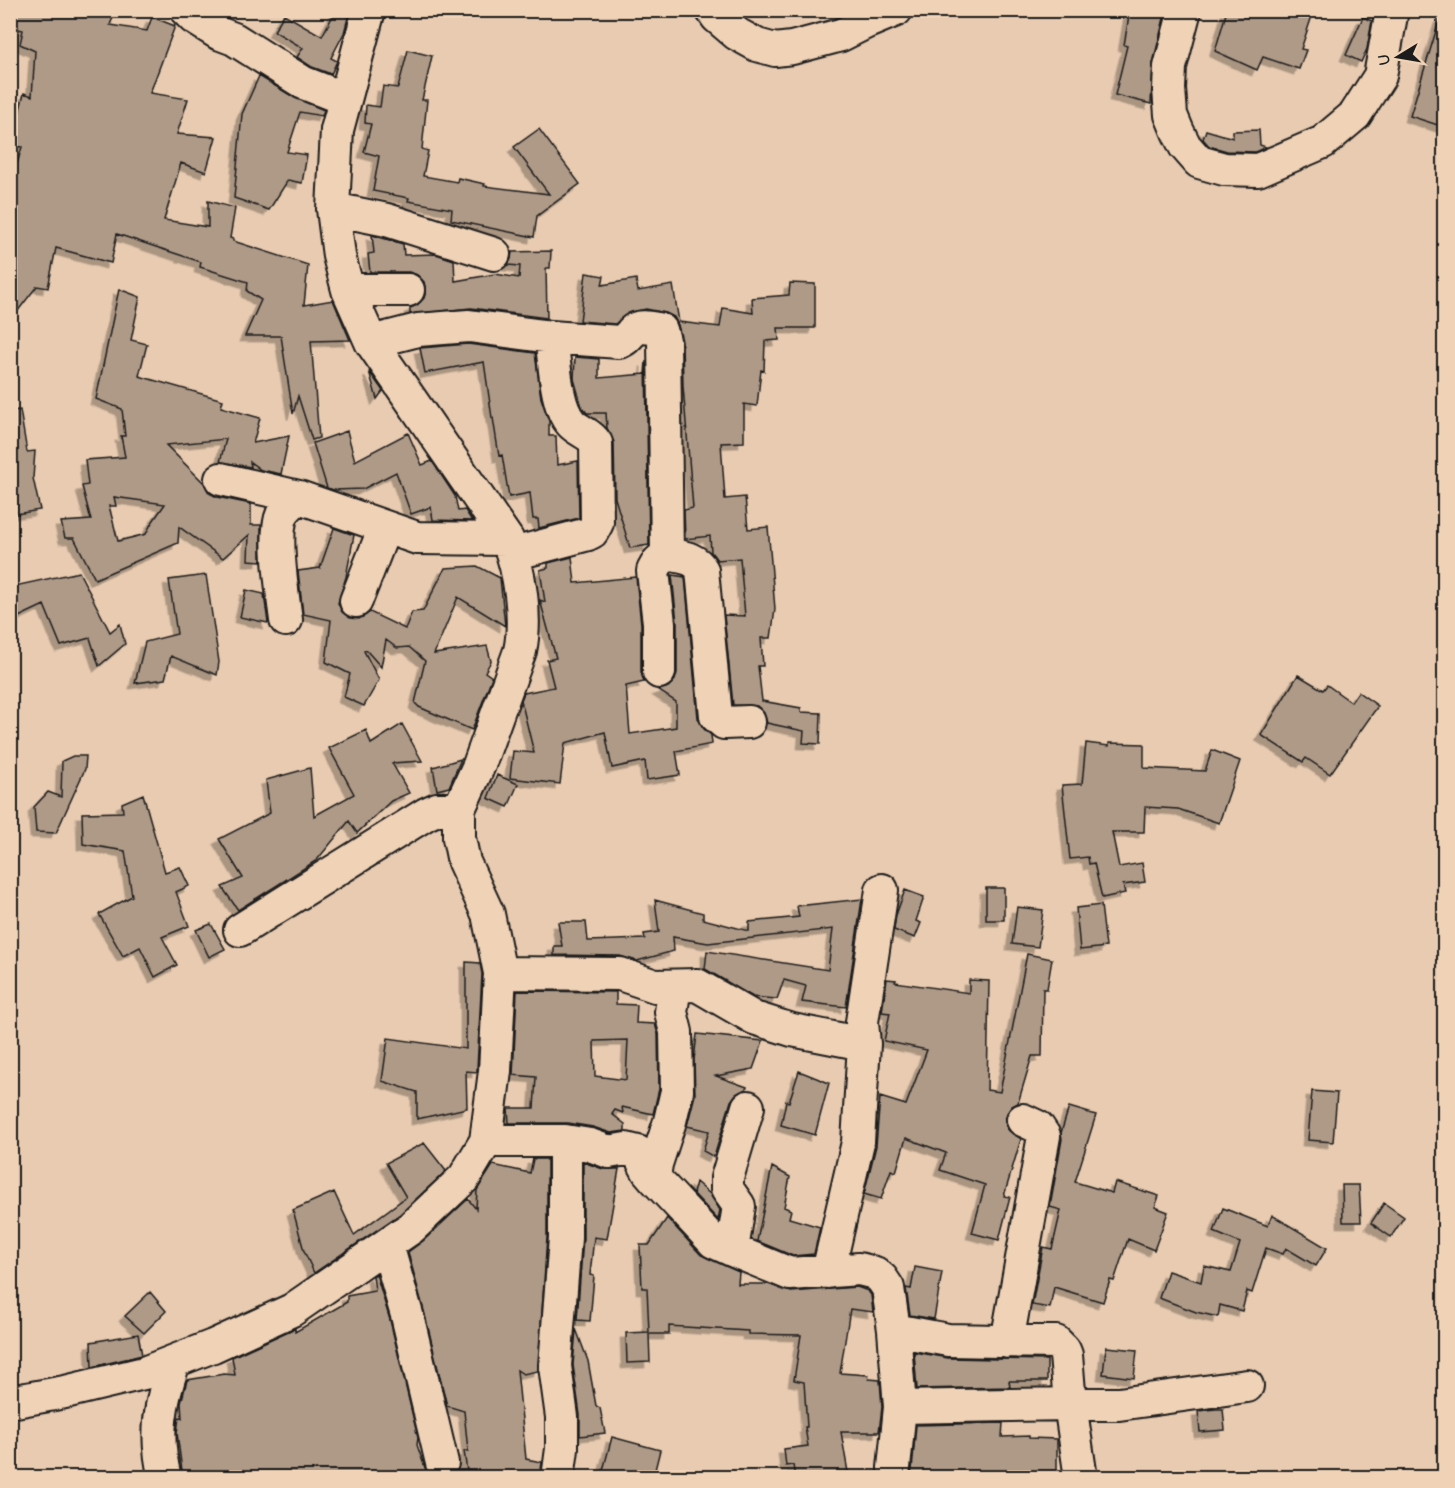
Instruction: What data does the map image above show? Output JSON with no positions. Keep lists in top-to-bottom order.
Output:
{
  "north": "left"
}
